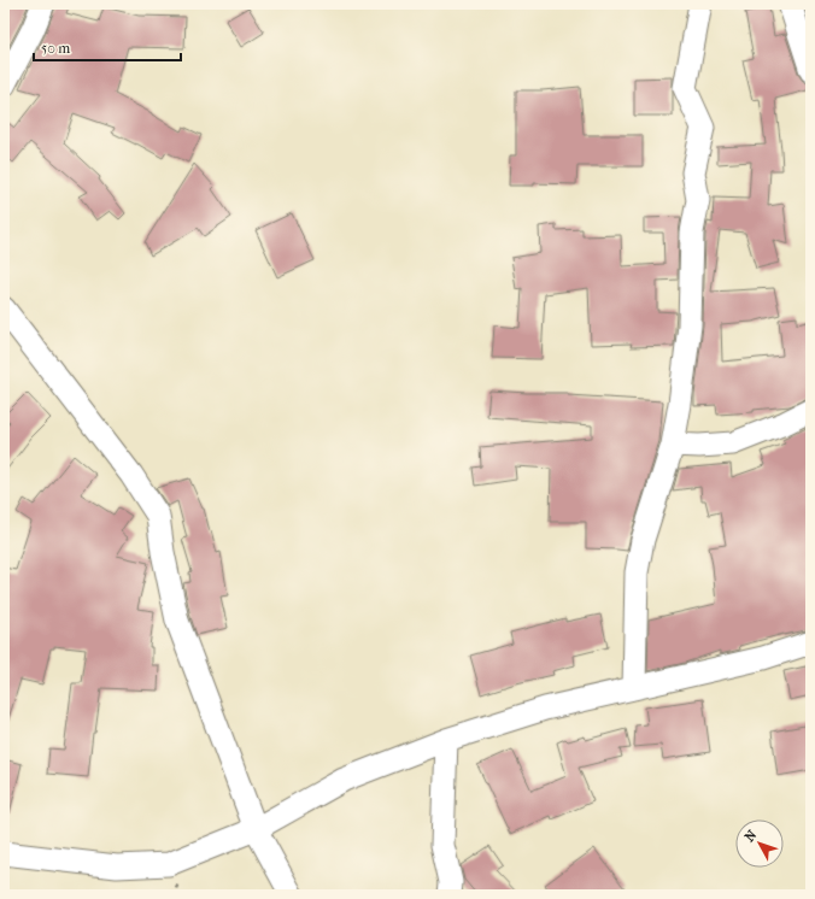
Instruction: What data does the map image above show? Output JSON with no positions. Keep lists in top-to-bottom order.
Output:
{
  "scale_bar": "50 m",
  "north": "top left"
}
